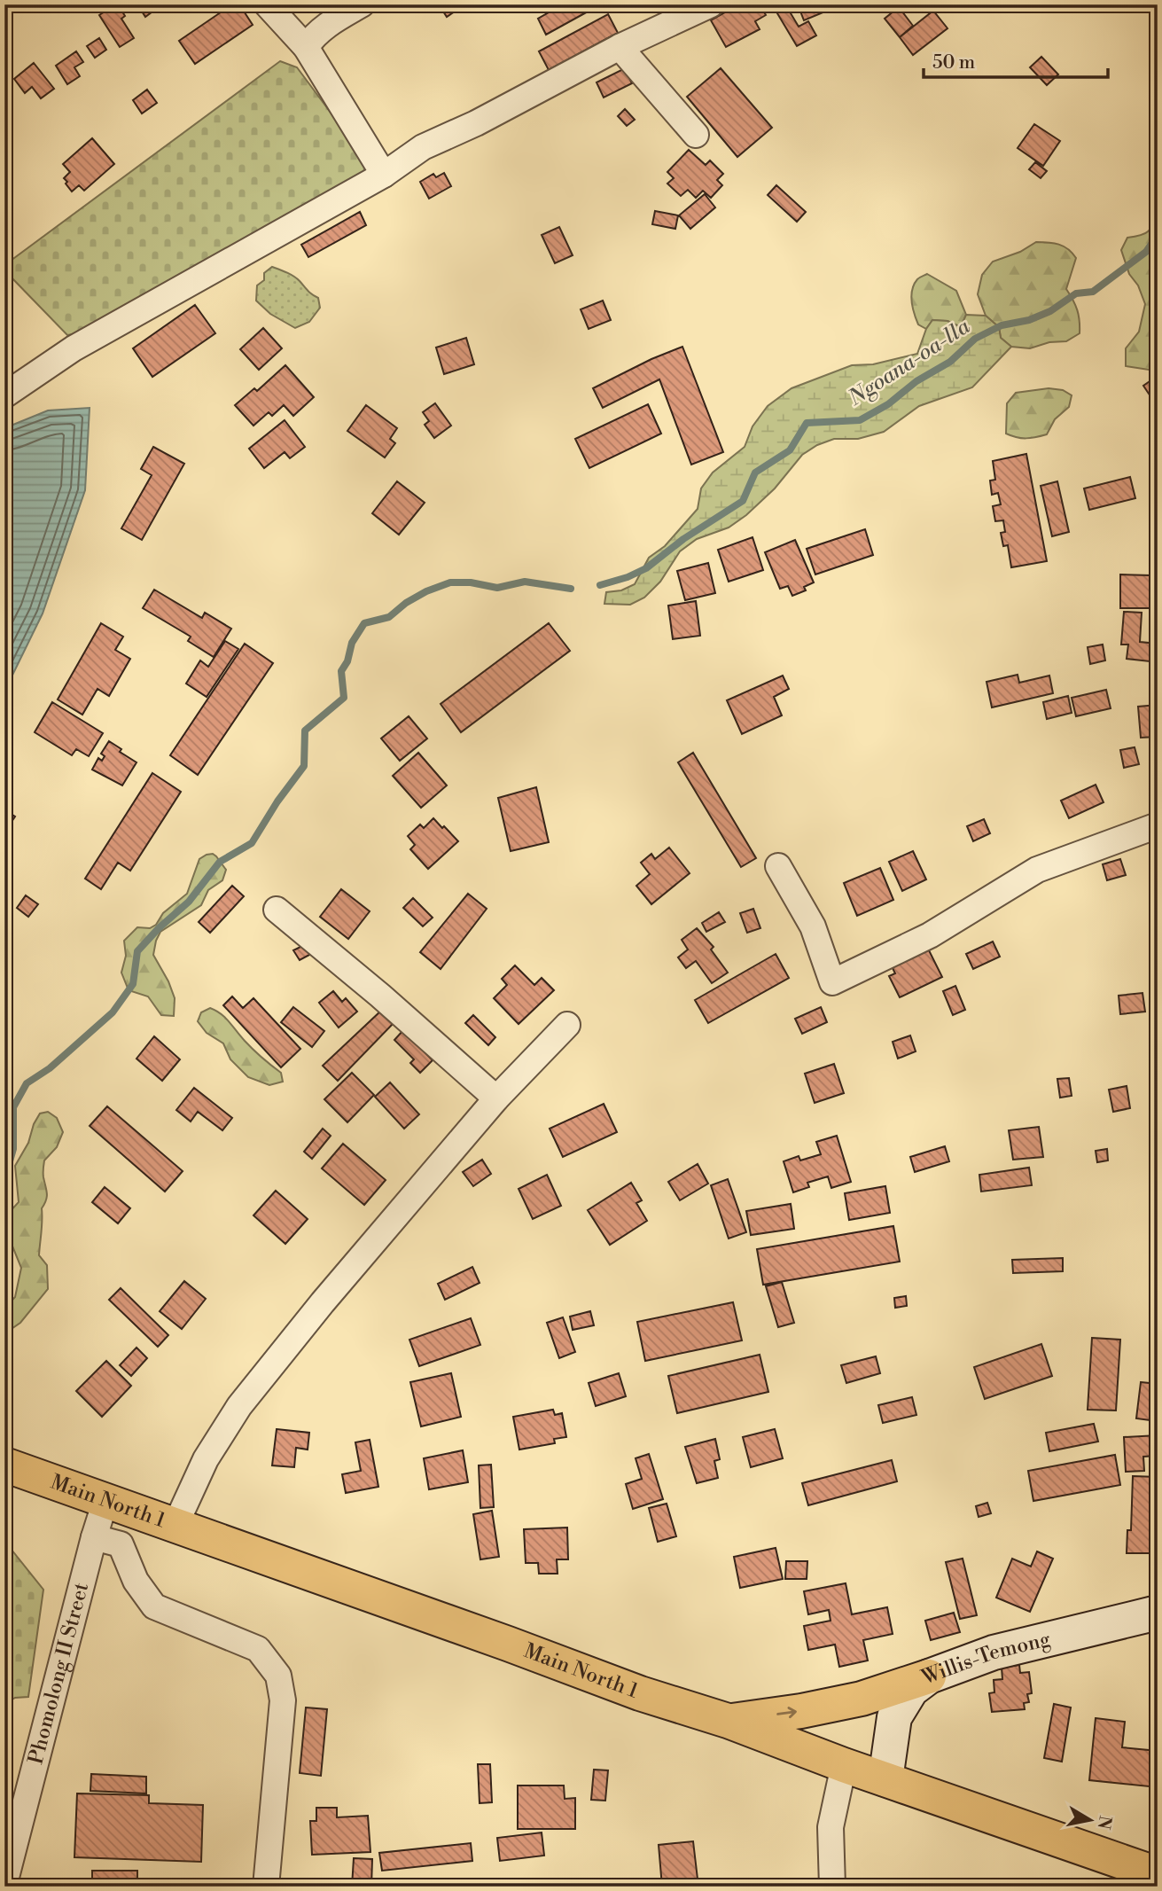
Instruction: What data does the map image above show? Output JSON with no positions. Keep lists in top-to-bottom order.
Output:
{
  "streets": {
    "main road": ["Main North 1", "Willis-Temong"],
    "street": ["Phomolong II Street"]
  },
  "crossings": [
    ["Main North 1", "Willis-Temong"],
    ["Main North 1", "Phomolong II Street"]
  ],
  "water": ["Ngoana-oa-lla"],
  "scale_bar": "50 m",
  "north": "right"
}
